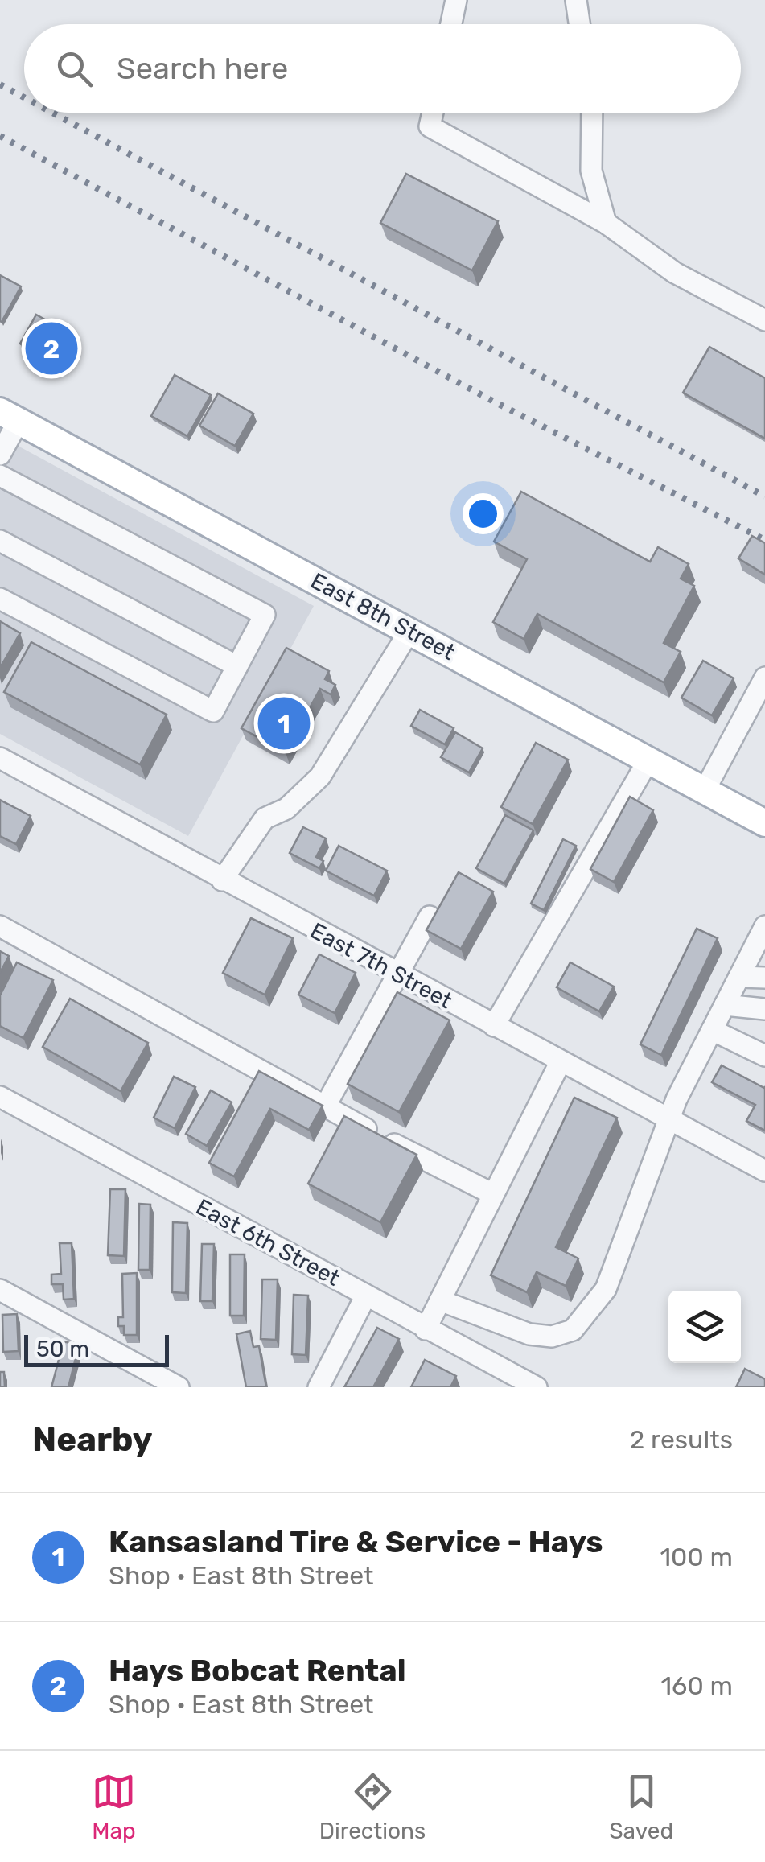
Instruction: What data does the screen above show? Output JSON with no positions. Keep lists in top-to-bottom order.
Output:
{
  "streets": {
    "main road": ["East 8th Street"],
    "street": ["East 7th Street", "East 6th Street"]
  },
  "scale_bar": "50 m",
  "page": {
    "search": "Search here",
    "pins": ["2", "1"],
    "scale": "50 m",
    "heading": ["Nearby", "2 results"],
    "list": [
      {
        "mark": "1",
        "name": "Kansasland Tire & Service - Hays",
        "note": "Shop · East 8th Street",
        "value": "100 m"
      },
      {
        "mark": "2",
        "name": "Hays Bobcat Rental",
        "note": "Shop · East 8th Street",
        "value": "160 m"
      }
    ],
    "nav": ["Map", "Directions", "Saved"]
  }
}
